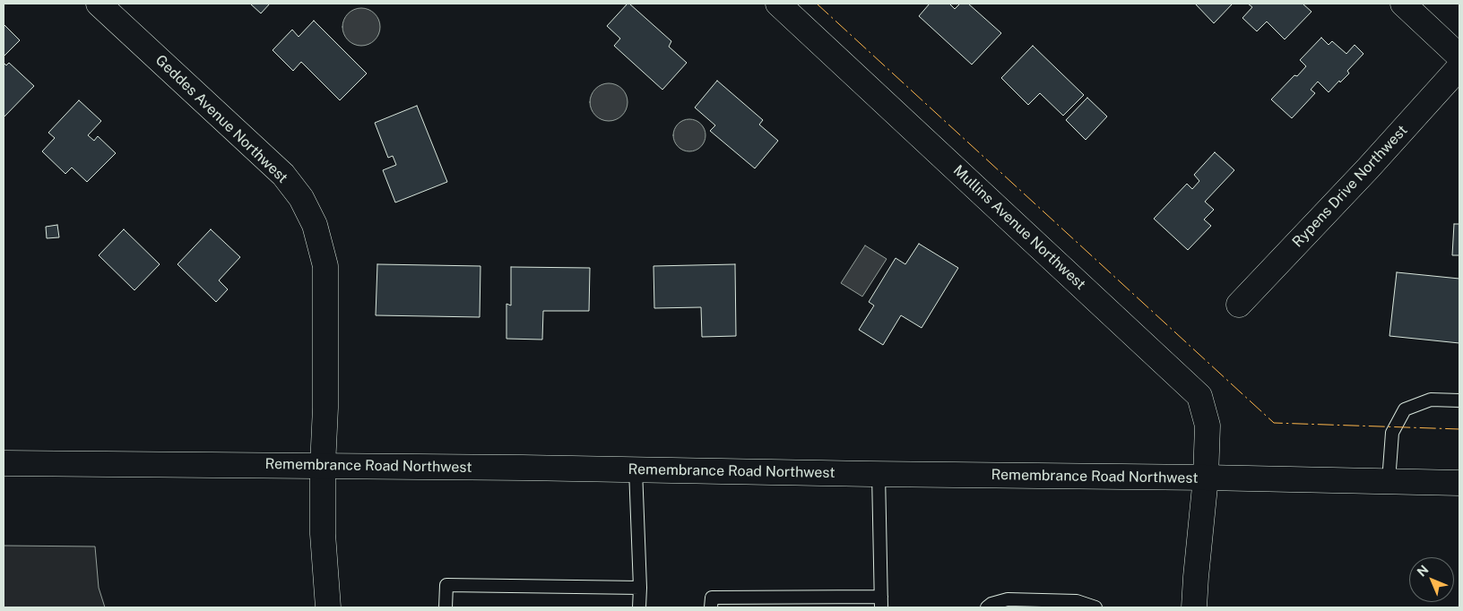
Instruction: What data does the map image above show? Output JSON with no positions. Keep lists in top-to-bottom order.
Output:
{
  "streets": {
    "street": [
      "Geddes Avenue Northwest",
      "Rypens Drive Northwest",
      "Mullins Avenue Northwest",
      "Remembrance Road Northwest"
    ]
  },
  "crossings": [
    ["Geddes Avenue Northwest", "Remembrance Road Northwest"],
    ["Mullins Avenue Northwest", "Remembrance Road Northwest"]
  ],
  "north": "top left"
}
